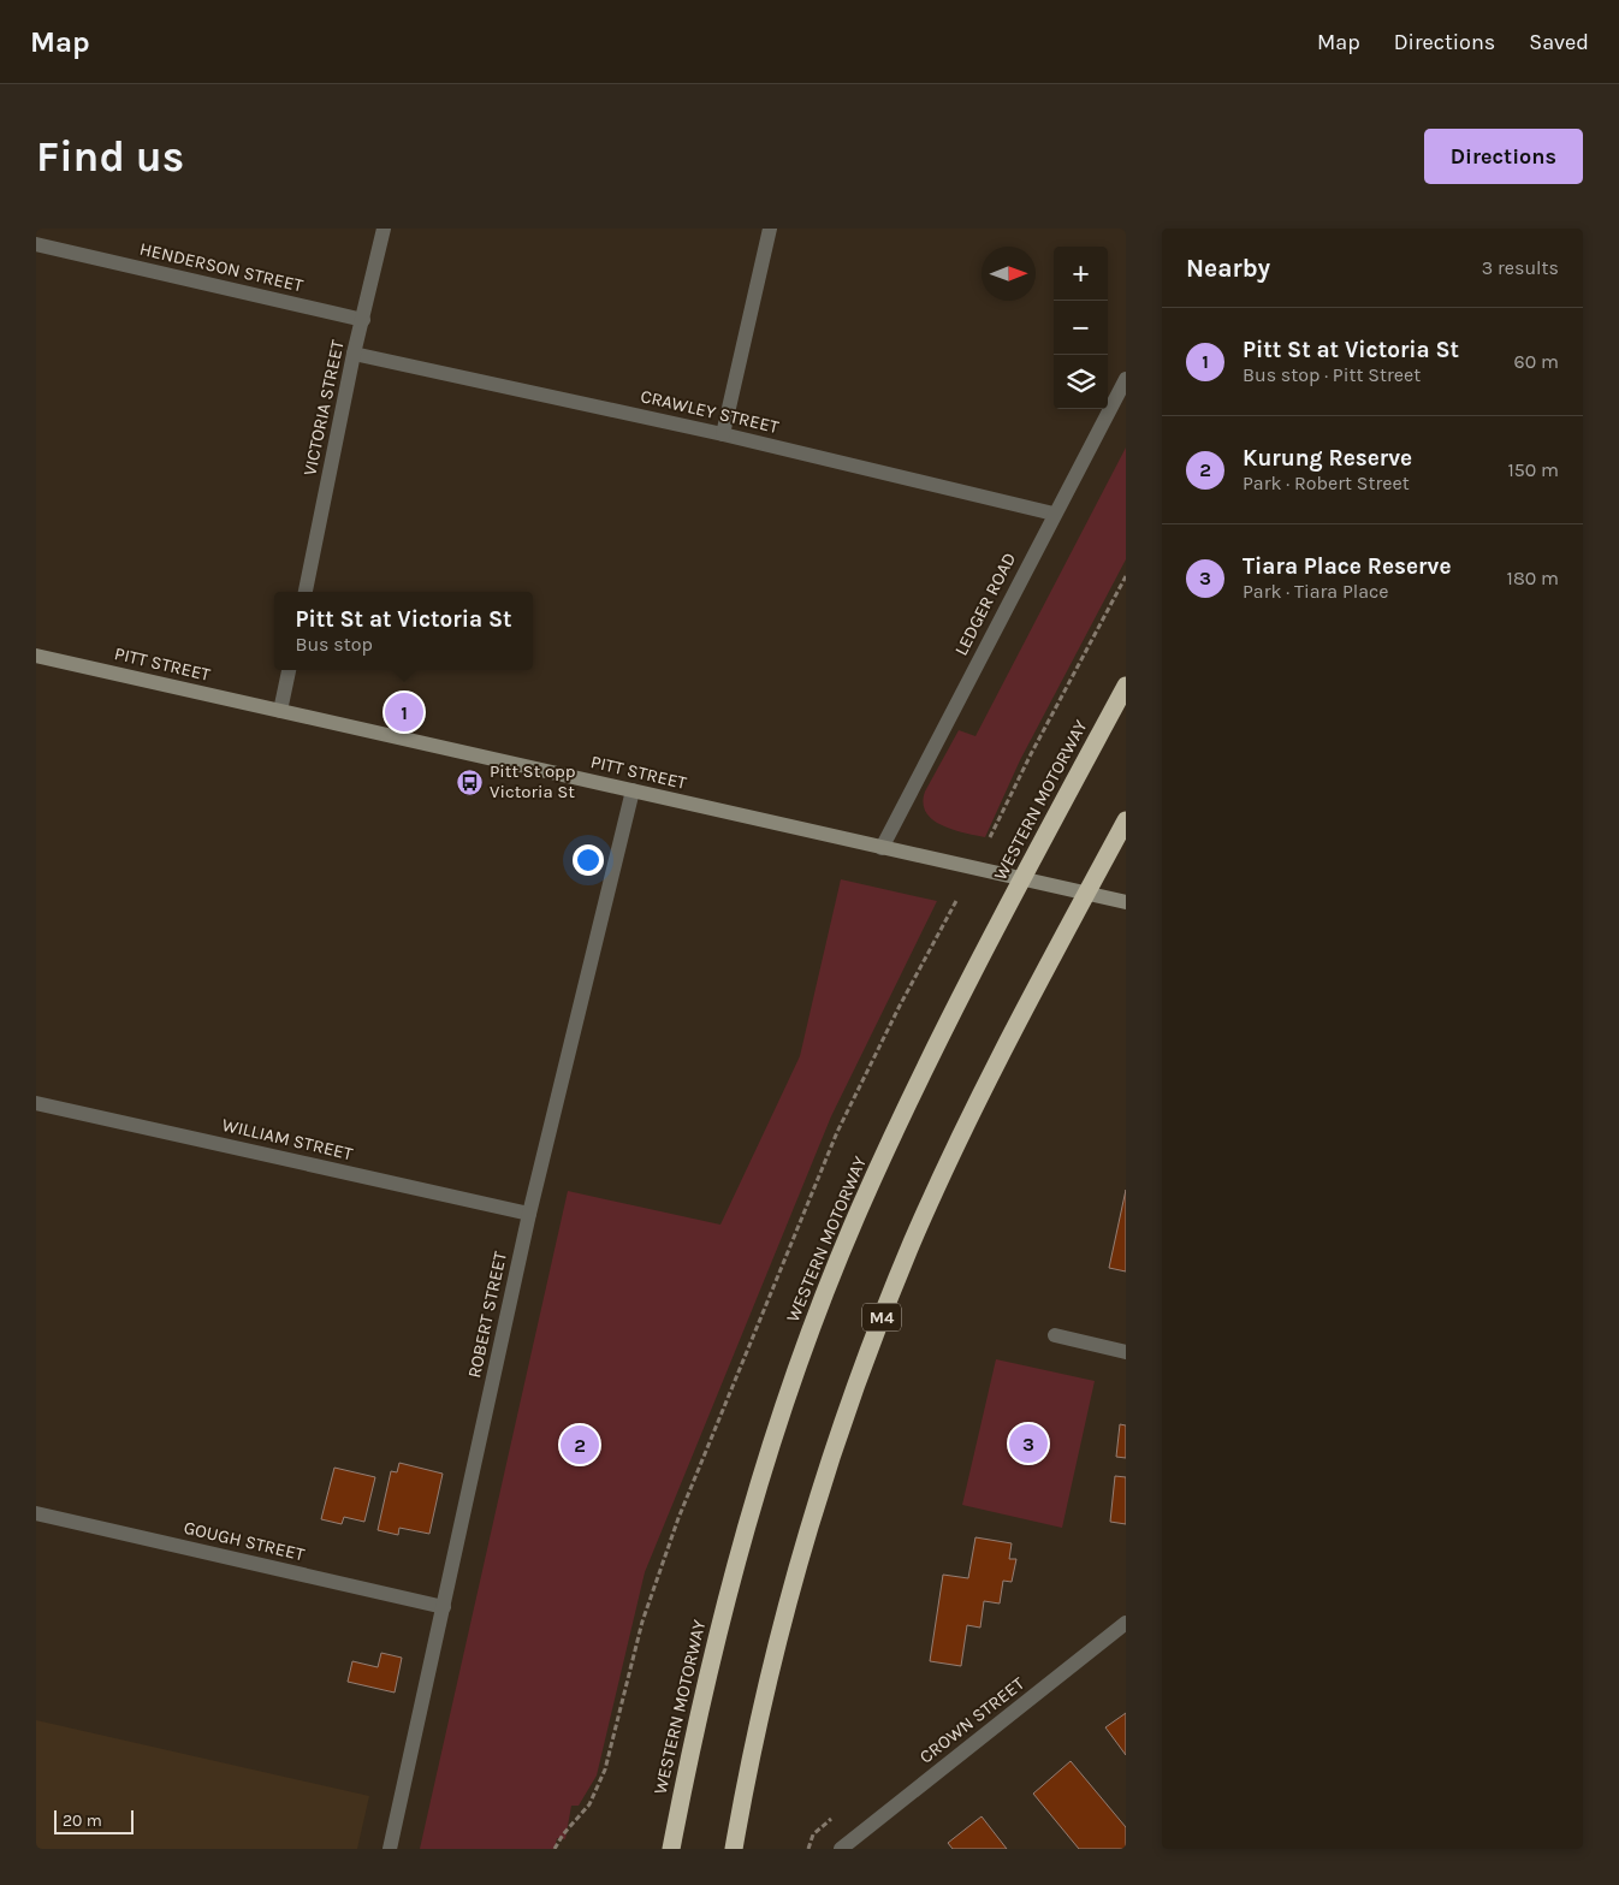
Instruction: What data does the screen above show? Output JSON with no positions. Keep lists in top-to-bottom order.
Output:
{
  "streets": {
    "highway": ["WESTERN MOTORWAY", "M4"],
    "main road": ["PITT STREET"],
    "street": [
      "HENDERSON STREET",
      "VICTORIA STREET",
      "CRAWLEY STREET",
      "LEDGER ROAD",
      "WILLIAM STREET",
      "ROBERT STREET",
      "GOUGH STREET",
      "CROWN STREET"
    ]
  },
  "crossings": [
    ["HENDERSON STREET", "VICTORIA STREET"],
    ["VICTORIA STREET", "CRAWLEY STREET"],
    ["CRAWLEY STREET", "LEDGER ROAD"],
    ["LEDGER ROAD", "PITT STREET"],
    ["PITT STREET", "ROBERT STREET"],
    ["WILLIAM STREET", "ROBERT STREET"],
    ["ROBERT STREET", "GOUGH STREET"]
  ],
  "places": {
    "bus stop": ["Pitt St opp Victoria St"]
  },
  "scale_bar": "20 m",
  "north": "right",
  "page": {
    "header": "Map",
    "nav": ["Map", "Directions", "Saved"],
    "buttons": "Directions",
    "title": "Find us",
    "heading": ["Nearby", "3 results"],
    "map_buttons": ["+", "−"],
    "list": [
      {
        "mark": "1",
        "name": "Pitt St at Victoria St",
        "note": "Bus stop · Pitt Street",
        "value": "60 m"
      },
      {
        "mark": "2",
        "name": "Kurung Reserve",
        "note": "Park · Robert Street",
        "value": "150 m"
      },
      {
        "mark": "3",
        "name": "Tiara Place Reserve",
        "note": "Park · Tiara Place",
        "value": "180 m"
      }
    ],
    "popup": ["Pitt St at Victoria St", "Bus stop"],
    "pins": ["1", "3", "2"],
    "scale": "20 m"
  }
}
